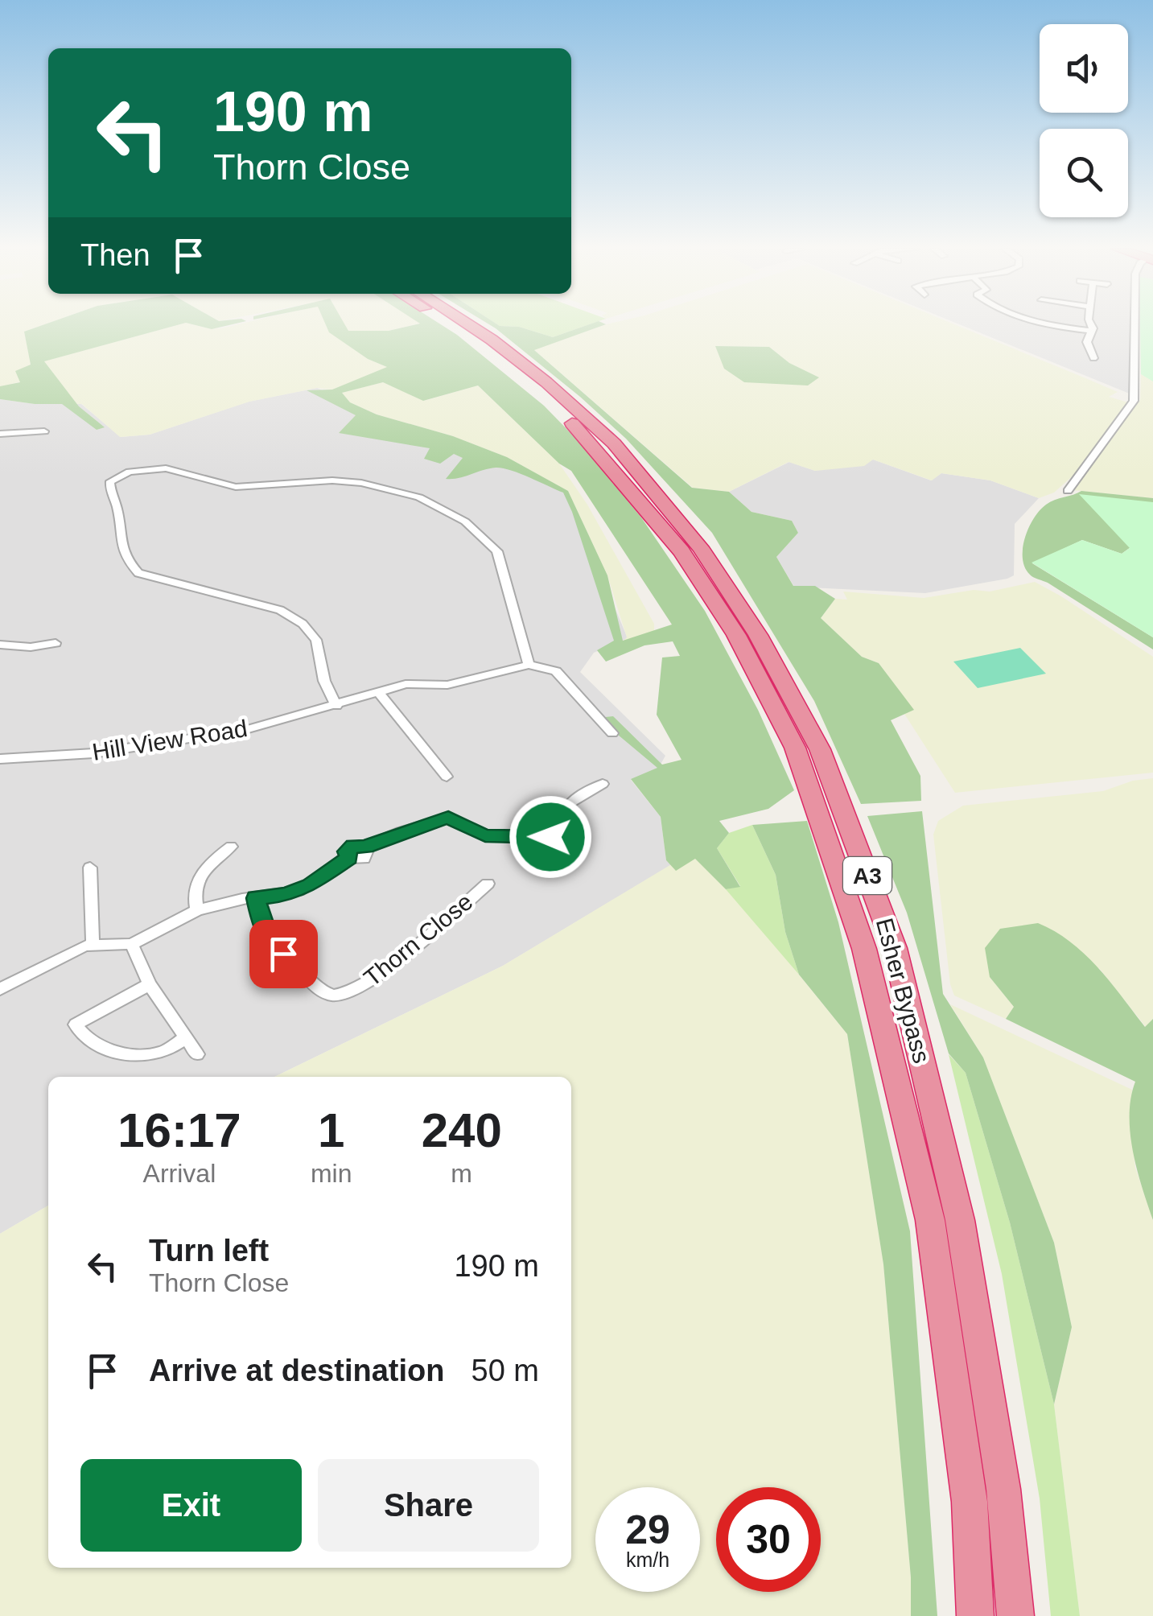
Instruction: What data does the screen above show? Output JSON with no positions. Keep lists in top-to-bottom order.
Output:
{
  "streets": {
    "highway": ["A3", "Esher Bypass"],
    "street": ["Hill View Road", "Thorn Close"]
  },
  "page": {
    "turn": ["190 m", "Thorn Close"],
    "then": "Then",
    "eta": [
      "16:17",
      "Arrival",
      "1",
      "min",
      "240",
      "m"
    ],
    "list": [
      {
        "name": "Turn left",
        "note": "Thorn Close",
        "value": "190 m"
      },
      {
        "name": "Arrive at destination",
        "value": "50 m"
      }
    ],
    "buttons": ["Exit", "Share"],
    "speed": "29 km/h",
    "limit": "30"
  }
}
